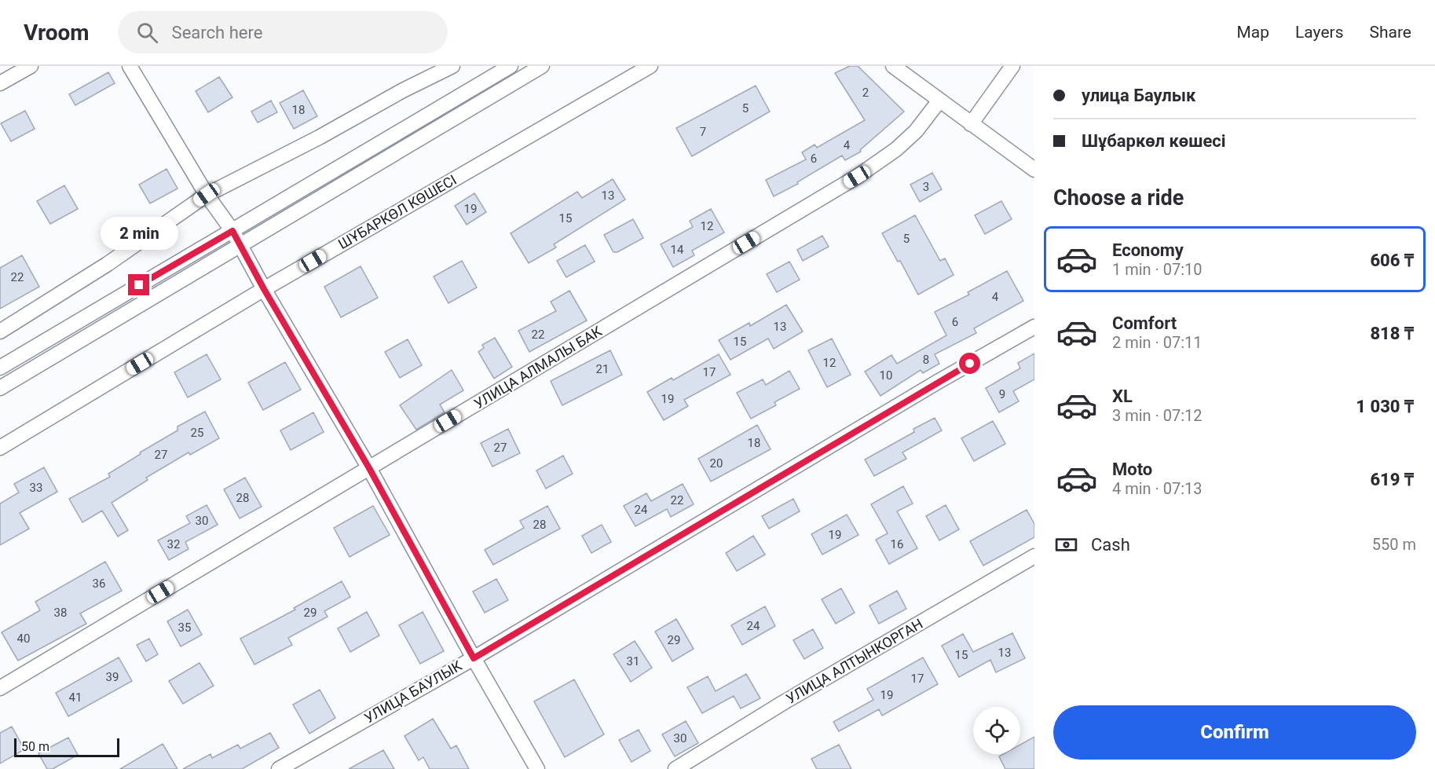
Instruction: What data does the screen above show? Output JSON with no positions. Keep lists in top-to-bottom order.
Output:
{
  "streets": {
    "street": [
      "ШҰБАРКӨЛ КӨШЕСІ",
      "УЛИЦА АЛМАЛЫ БАК",
      "УЛИЦА АЛТЫНКОРГАН",
      "УЛИЦА БАУЛЫК"
    ]
  },
  "house_numbers": [
    "2",
    "5",
    "18",
    "7",
    "4",
    "6",
    "3",
    "13",
    "19",
    "15",
    "12",
    "5",
    "14",
    "22",
    "4",
    "6",
    "13",
    "22",
    "15",
    "8",
    "12",
    "21",
    "17",
    "10",
    "9",
    "19",
    "25",
    "18",
    "27",
    "27",
    "20",
    "33",
    "28",
    "22",
    "24",
    "30",
    "28",
    "19",
    "32",
    "16",
    "36",
    "38",
    "29",
    "24",
    "35",
    "40",
    "29",
    "13",
    "15",
    "31",
    "39",
    "17",
    "19",
    "41",
    "30"
  ],
  "scale_bar": "50 m",
  "page": {
    "header": "Vroom",
    "search": "Search here",
    "nav": ["Map", "Layers", "Share"],
    "banner": ["улица Баулык", "Шұбаркөл көшесі"],
    "heading": "Choose a ride",
    "bubble": "2 min",
    "list": [
      {
        "name": "Economy",
        "note": "1 min · 07:10",
        "value": "606 ₸"
      },
      {
        "name": "Comfort",
        "note": "2 min · 07:11",
        "value": "818 ₸"
      },
      {
        "name": "XL",
        "note": "3 min · 07:12",
        "value": "1 030 ₸"
      },
      {
        "name": "Moto",
        "note": "4 min · 07:13",
        "value": "619 ₸"
      }
    ],
    "pay": ["Cash", "550 m"],
    "buttons": "Confirm",
    "scale": "50 m"
  }
}
